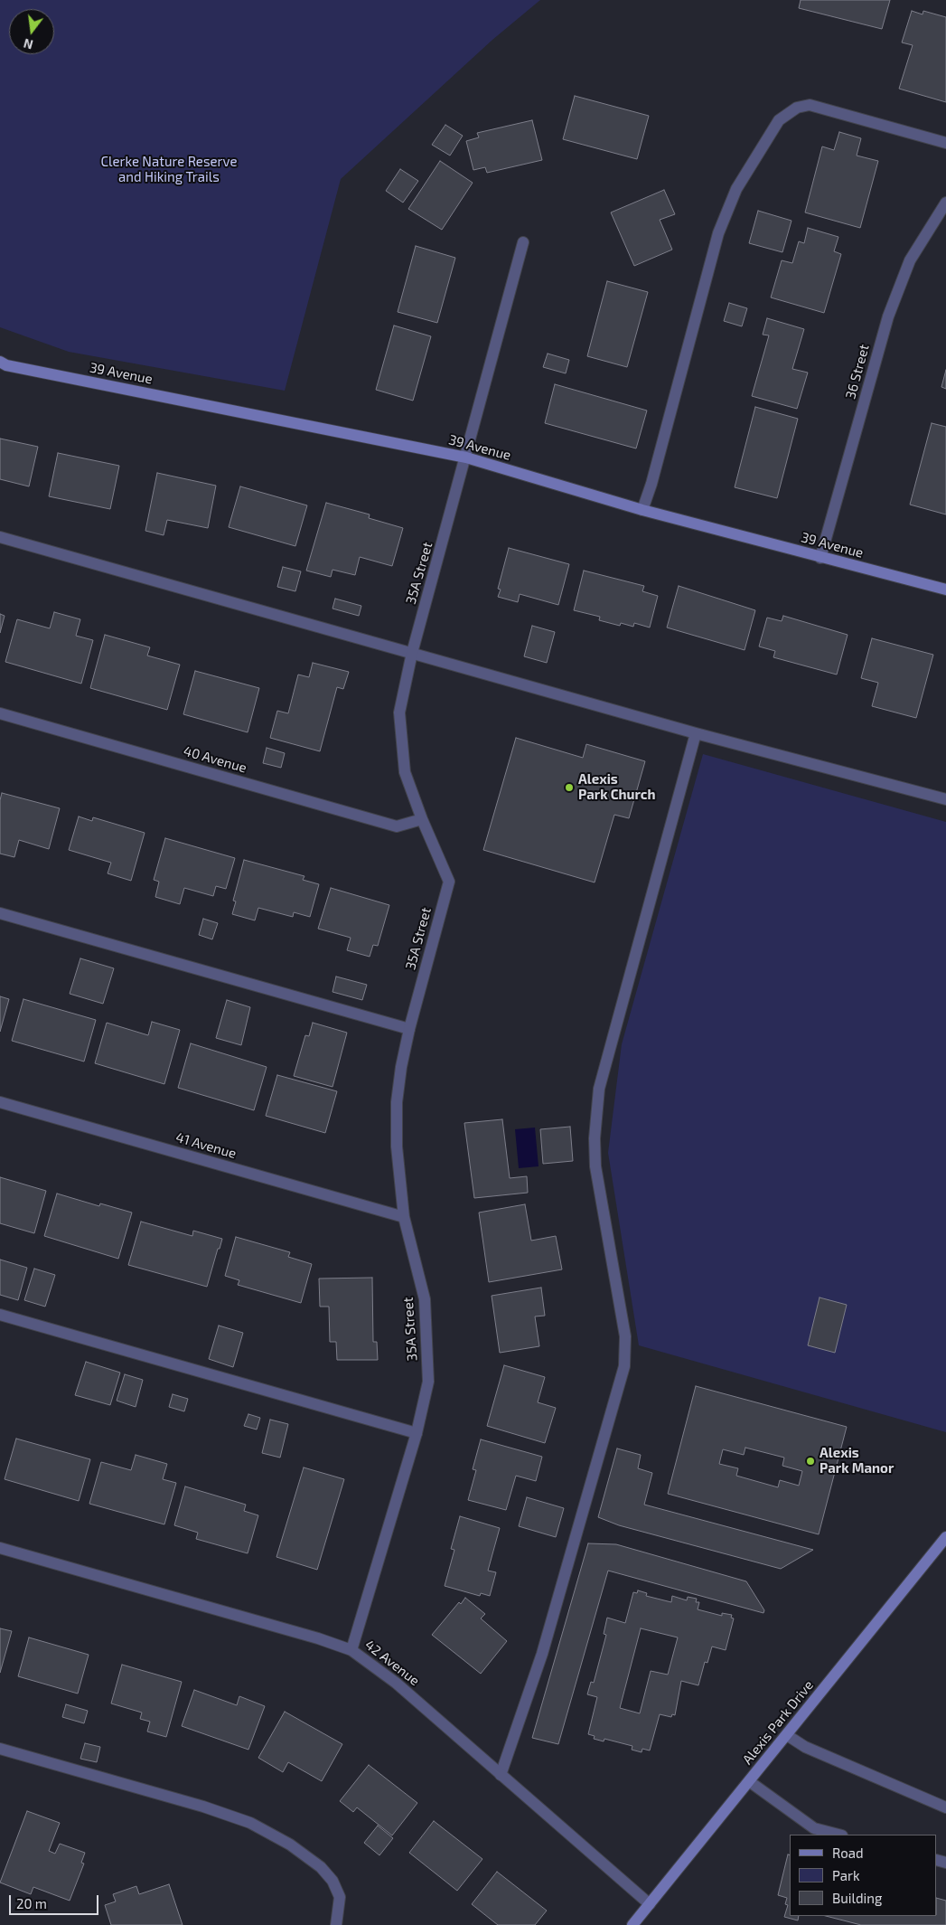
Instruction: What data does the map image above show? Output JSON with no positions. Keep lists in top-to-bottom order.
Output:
{
  "streets": {
    "street": [
      "36 Street",
      "39 Avenue",
      "35A Street",
      "40 Avenue",
      "41 Avenue",
      "42 Avenue",
      "Alexis Park Drive"
    ]
  },
  "crossings": [
    ["36 Street", "39 Avenue"],
    ["39 Avenue", "35A Street"],
    ["35A Street", "40 Avenue"],
    ["35A Street", "41 Avenue"],
    ["35A Street", "42 Avenue"],
    ["42 Avenue", "Alexis Park Drive"]
  ],
  "parks": ["Clerke Nature Reserve and Hiking Trails"],
  "places": ["Alexis Park Church", "Alexis Park Manor"],
  "legend": ["Road", "Park", "Building"],
  "scale_bar": "20 m",
  "north": "bottom"
}
